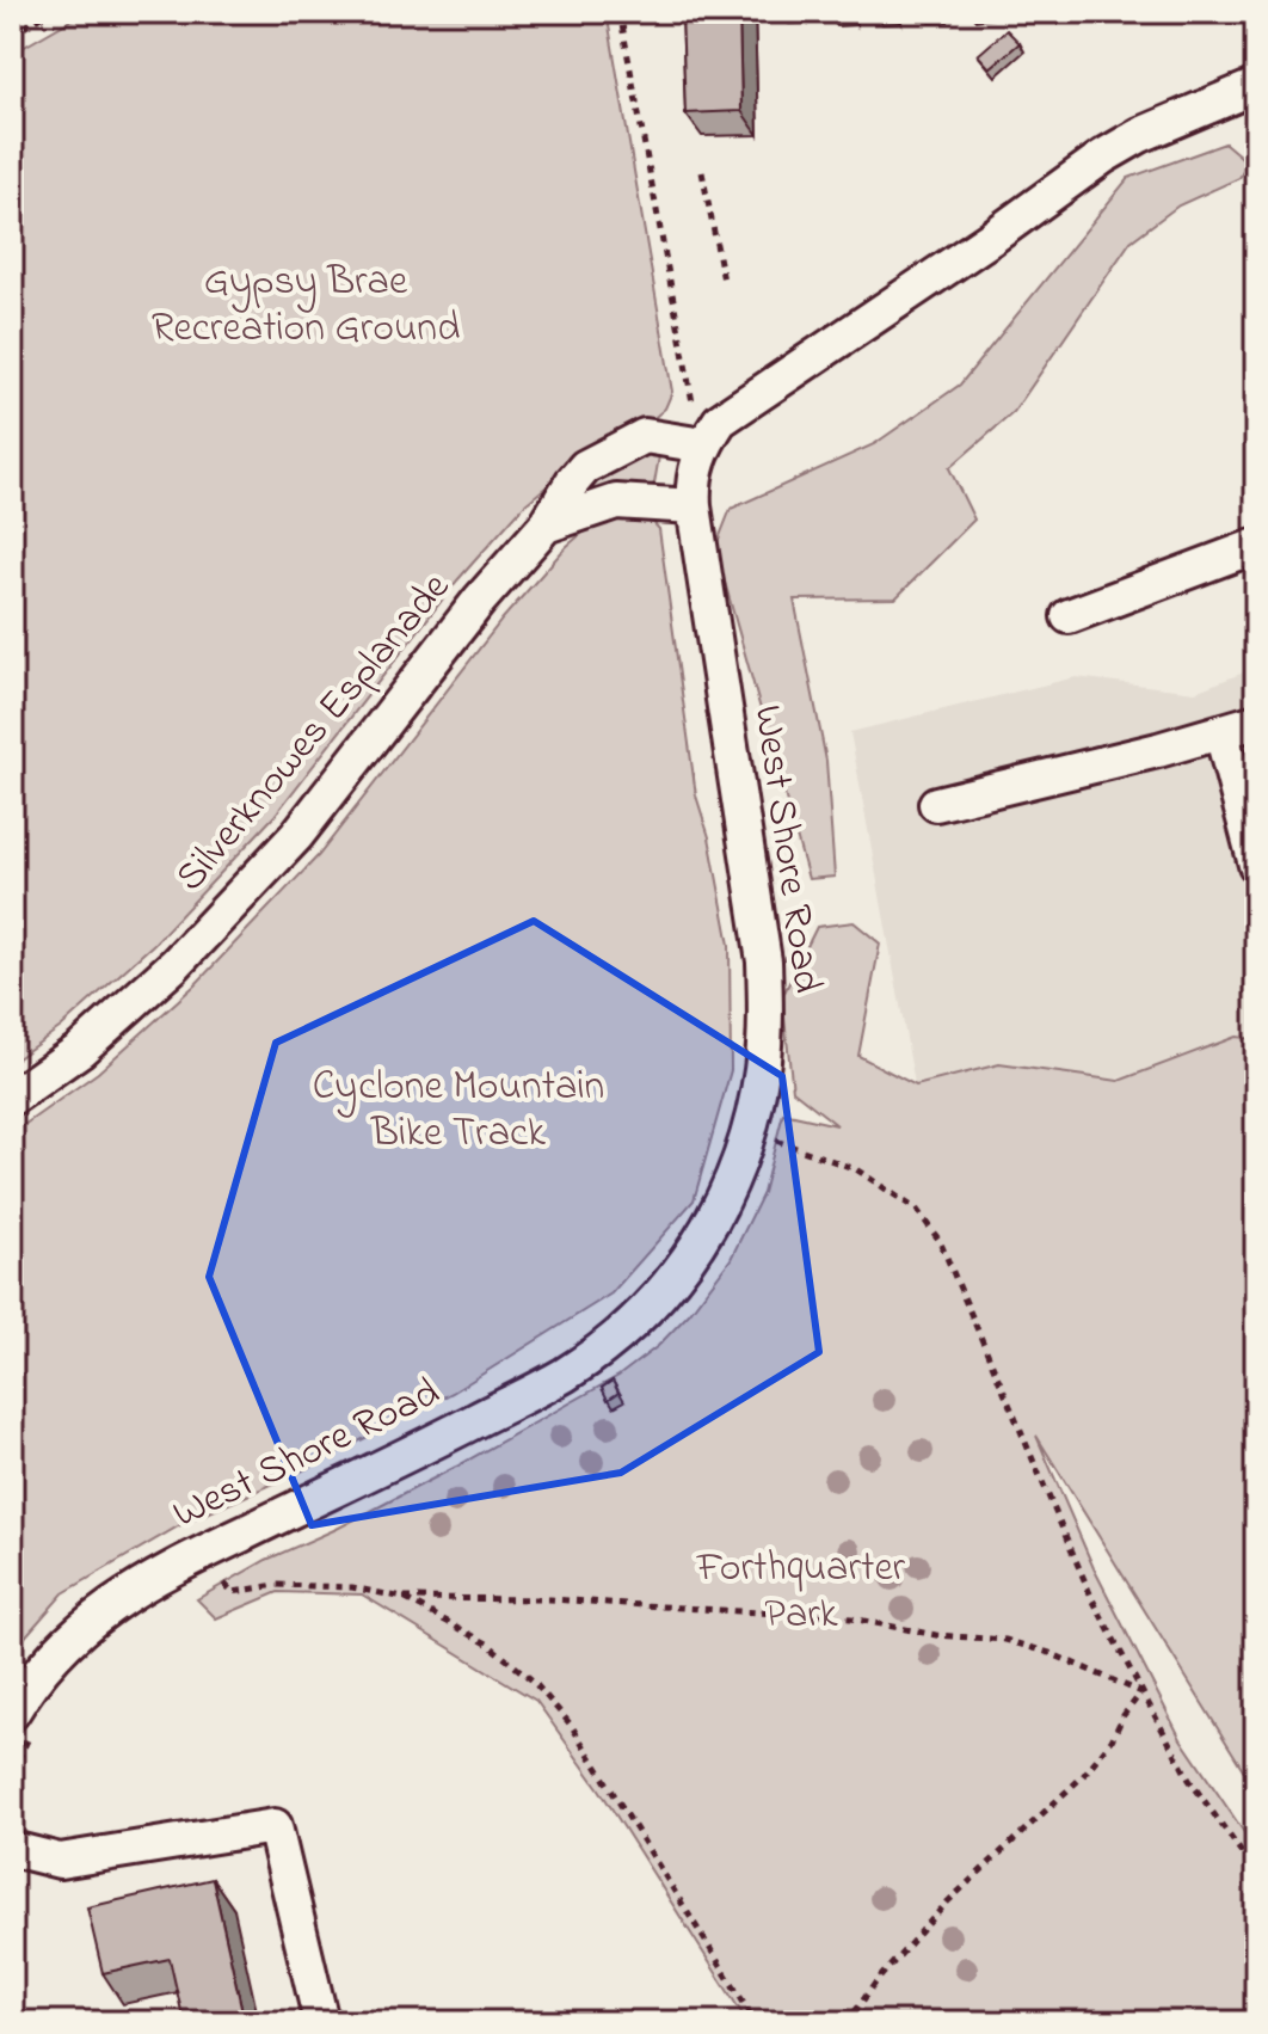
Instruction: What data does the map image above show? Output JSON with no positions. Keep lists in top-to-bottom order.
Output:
{
  "streets": {
    "street": ["Silverknowes Esplanade", "West Shore Road"]
  },
  "crossings": [
    ["Silverknowes Esplanade", "West Shore Road"]
  ],
  "parks": ["Gypsy Brae Recreation Ground", "Cyclone Mountain Bike Track", "Forthquarter Park"]
}
